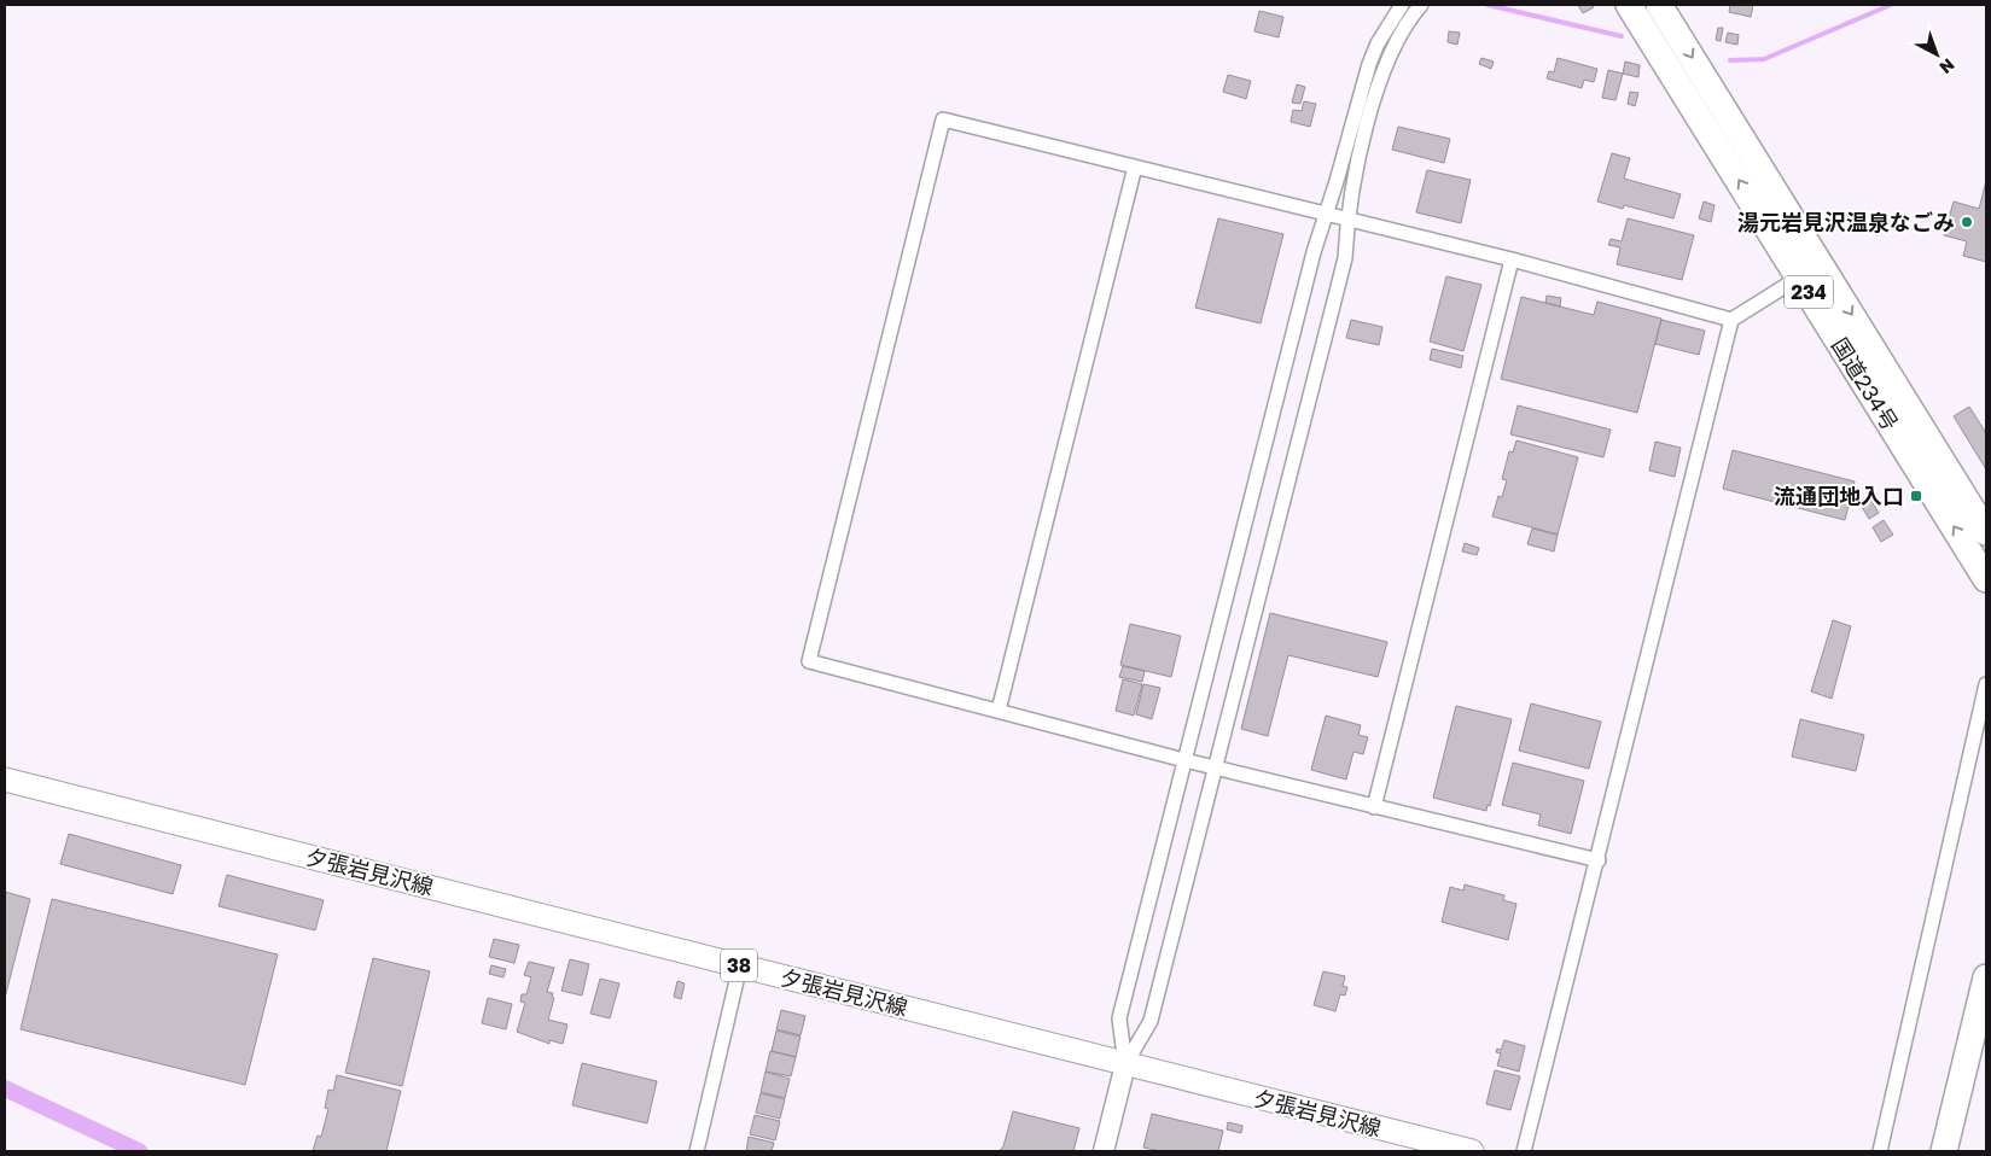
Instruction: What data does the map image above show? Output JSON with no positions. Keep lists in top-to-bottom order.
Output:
{
  "streets": {
    "highway": ["234", "国道234号"],
    "main road": ["夕張岩見沢線", "38"]
  },
  "places": {
    "other": ["湯元岩見沢温泉なごみ"],
    "transit": ["流通団地入口"]
  },
  "north": "bottom right"
}
